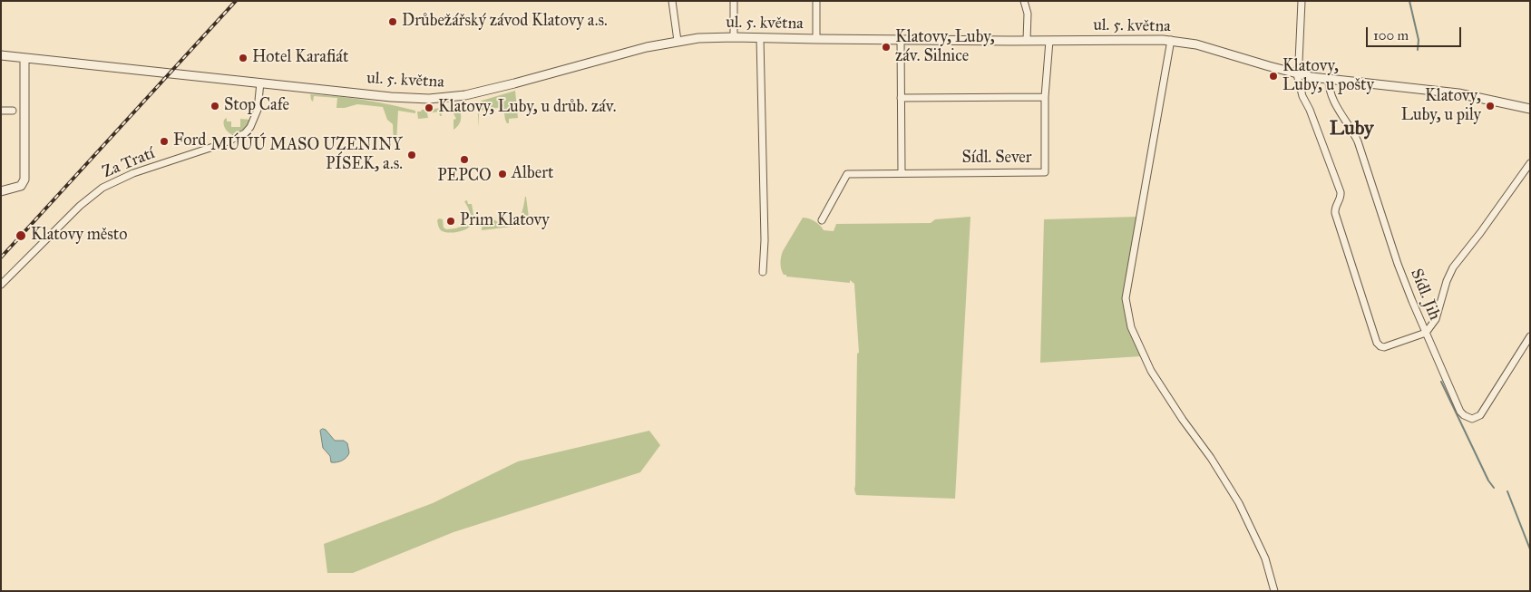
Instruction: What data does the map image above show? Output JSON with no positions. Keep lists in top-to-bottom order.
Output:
{
  "streets": {
    "street": [
      "ul. 5. května",
      "Sídl. Sever",
      "Za Tratí",
      "Sídl. Jih"
    ]
  },
  "crossings": [
    ["ul. 5. května", "Sídl. Sever"],
    ["ul. 5. května", "Za Tratí"],
    ["ul. 5. května", "Sídl. Jih"]
  ],
  "districts": ["Luby"],
  "places": [
    "Drůbežářský závod Klatovy a.s.",
    "Klatovy, Luby, záv. Silnice",
    "Hotel Karafiát",
    "Klatovy, Luby, u pošty",
    "Stop Cafe",
    "Klatovy, Luby, u pily",
    "Klatovy, Luby, u drůb. záv.",
    "Ford",
    "MÚÚÚ MASO UZENINY PÍSEK, a.s.",
    "PEPCO",
    "Albert",
    "Prim Klatovy",
    "Klatovy město"
  ],
  "scale_bar": "100 m"
}
